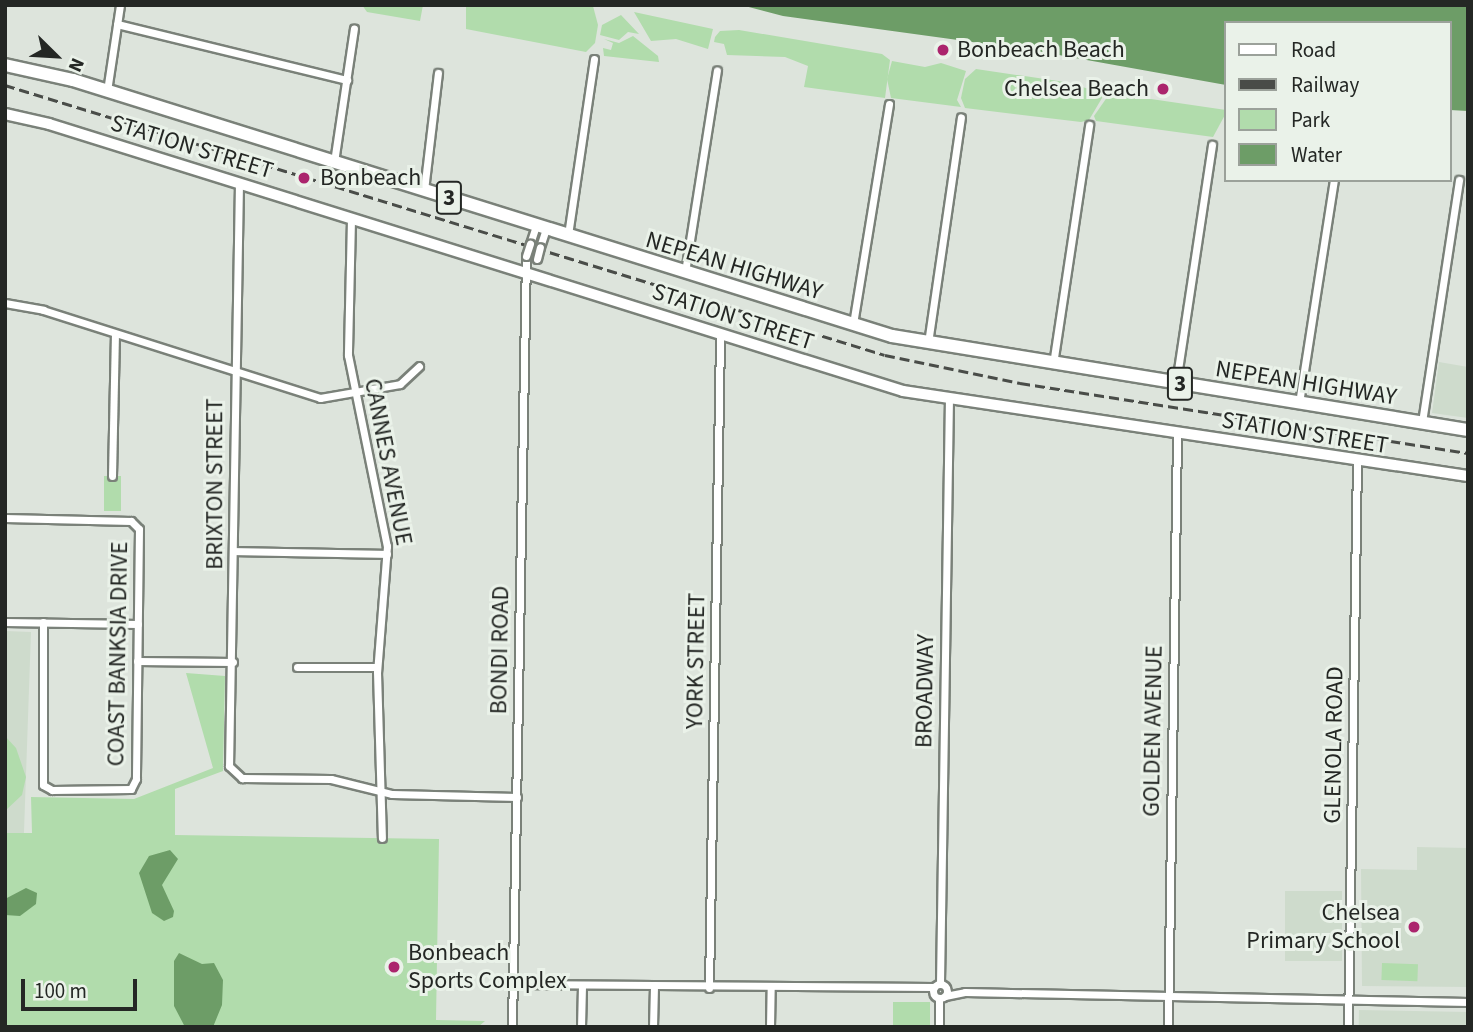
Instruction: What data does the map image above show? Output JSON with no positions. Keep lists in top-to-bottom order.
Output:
{
  "streets": {
    "highway": ["3", "NEPEAN HIGHWAY"],
    "street": [
      "STATION STREET",
      "CANNES AVENUE",
      "BRIXTON STREET",
      "BONDI ROAD",
      "COAST BANKSIA DRIVE",
      "YORK STREET",
      "BROADWAY",
      "GOLDEN AVENUE",
      "GLENOLA ROAD"
    ]
  },
  "crossings": [
    ["STATION STREET", "CANNES AVENUE"],
    ["STATION STREET", "BRIXTON STREET"],
    ["STATION STREET", "BONDI ROAD"],
    ["STATION STREET", "YORK STREET"],
    ["STATION STREET", "BROADWAY"],
    ["STATION STREET", "GOLDEN AVENUE"],
    ["STATION STREET", "GLENOLA ROAD"],
    ["NEPEAN HIGHWAY", "BONDI ROAD"],
    ["CANNES AVENUE", "BRIXTON STREET"]
  ],
  "places": [
    "Bonbeach Beach",
    "Chelsea Beach",
    "Bonbeach",
    "Chelsea Primary School",
    "Bonbeach Sports Complex"
  ],
  "legend": [
    "Road",
    "Railway",
    "Park",
    "Water"
  ],
  "scale_bar": "100 m",
  "north": "bottom right"
}
